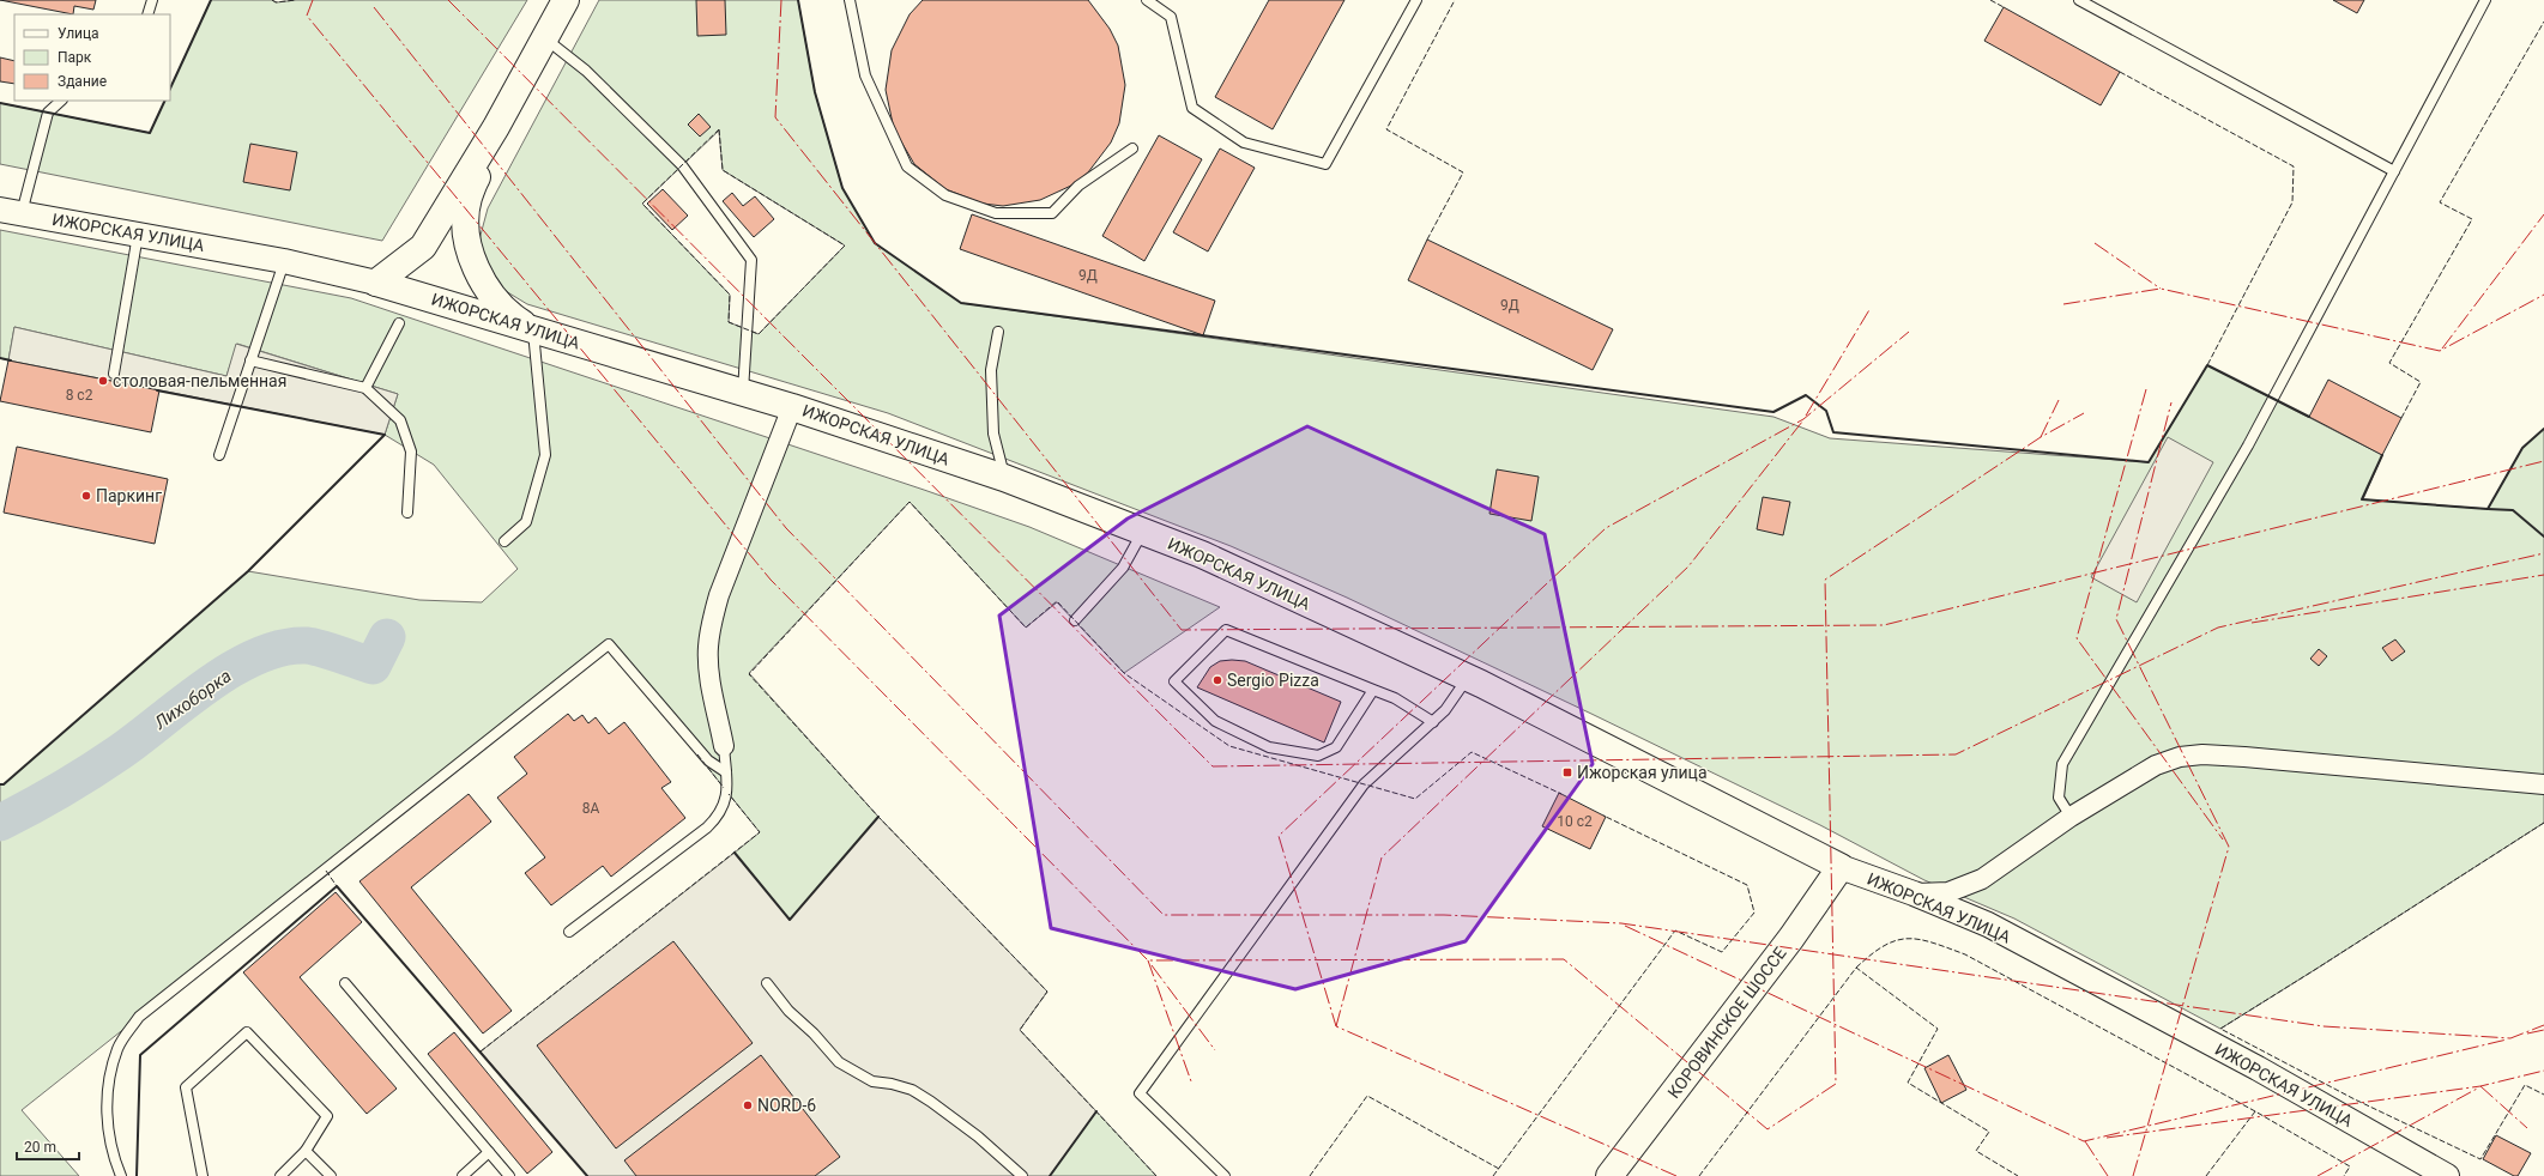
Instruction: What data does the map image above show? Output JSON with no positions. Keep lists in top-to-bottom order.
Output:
{
  "streets": {
    "main road": ["ИЖОРСКАЯ УЛИЦА", "КОРОВИНСКОЕ ШОССЕ"]
  },
  "crossings": [
    ["ИЖОРСКАЯ УЛИЦА", "КОРОВИНСКОЕ ШОССЕ"]
  ],
  "water": ["Лихоборка"],
  "places": {
    "other": [
      "столовая-пельменная",
      "Паркинг",
      "Sergio Pizza",
      "NORD-6"
    ],
    "transit": ["Ижорская улица"]
  },
  "house_numbers": [
    "9Д",
    "9Д",
    "8 с2",
    "8А",
    "10 с2"
  ],
  "legend": ["Улица", "Парк", "Здание"],
  "scale_bar": "20 m"
}
